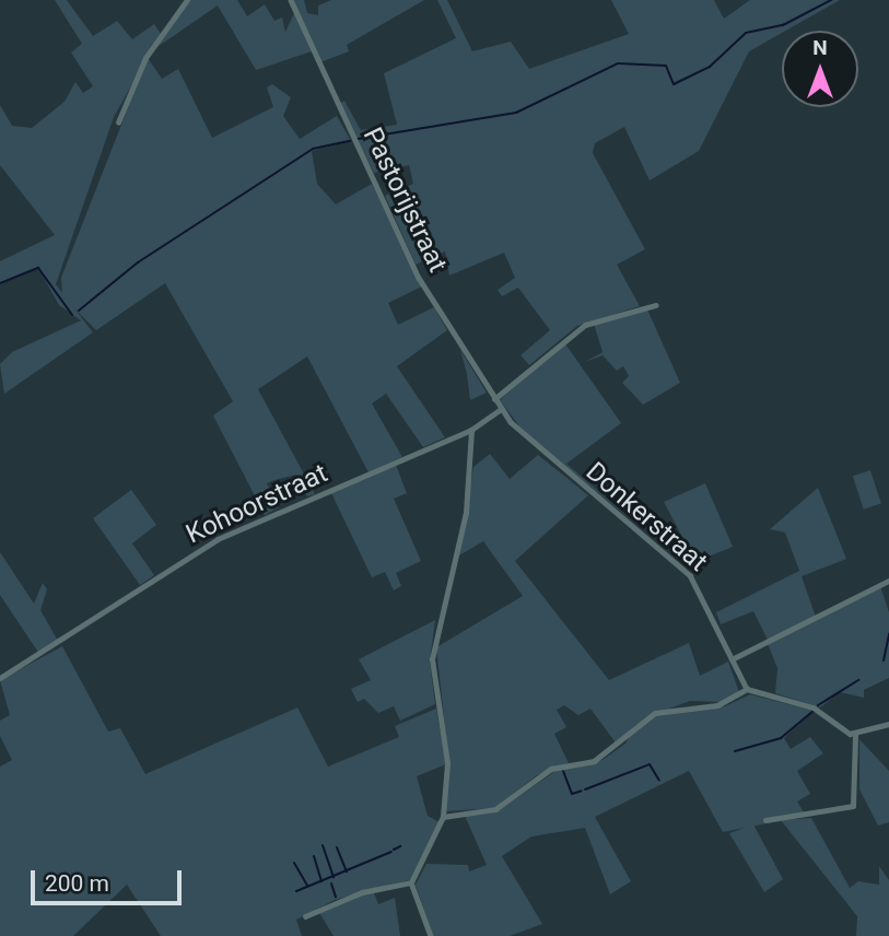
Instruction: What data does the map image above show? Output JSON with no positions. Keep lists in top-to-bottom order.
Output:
{
  "streets": {
    "street": ["Pastorijstraat", "Kohoorstraat", "Donkerstraat"]
  },
  "crossings": [
    ["Pastorijstraat", "Kohoorstraat"],
    ["Pastorijstraat", "Donkerstraat"],
    ["Kohoorstraat", "Donkerstraat"]
  ],
  "scale_bar": "200 m",
  "north": "top"
}
